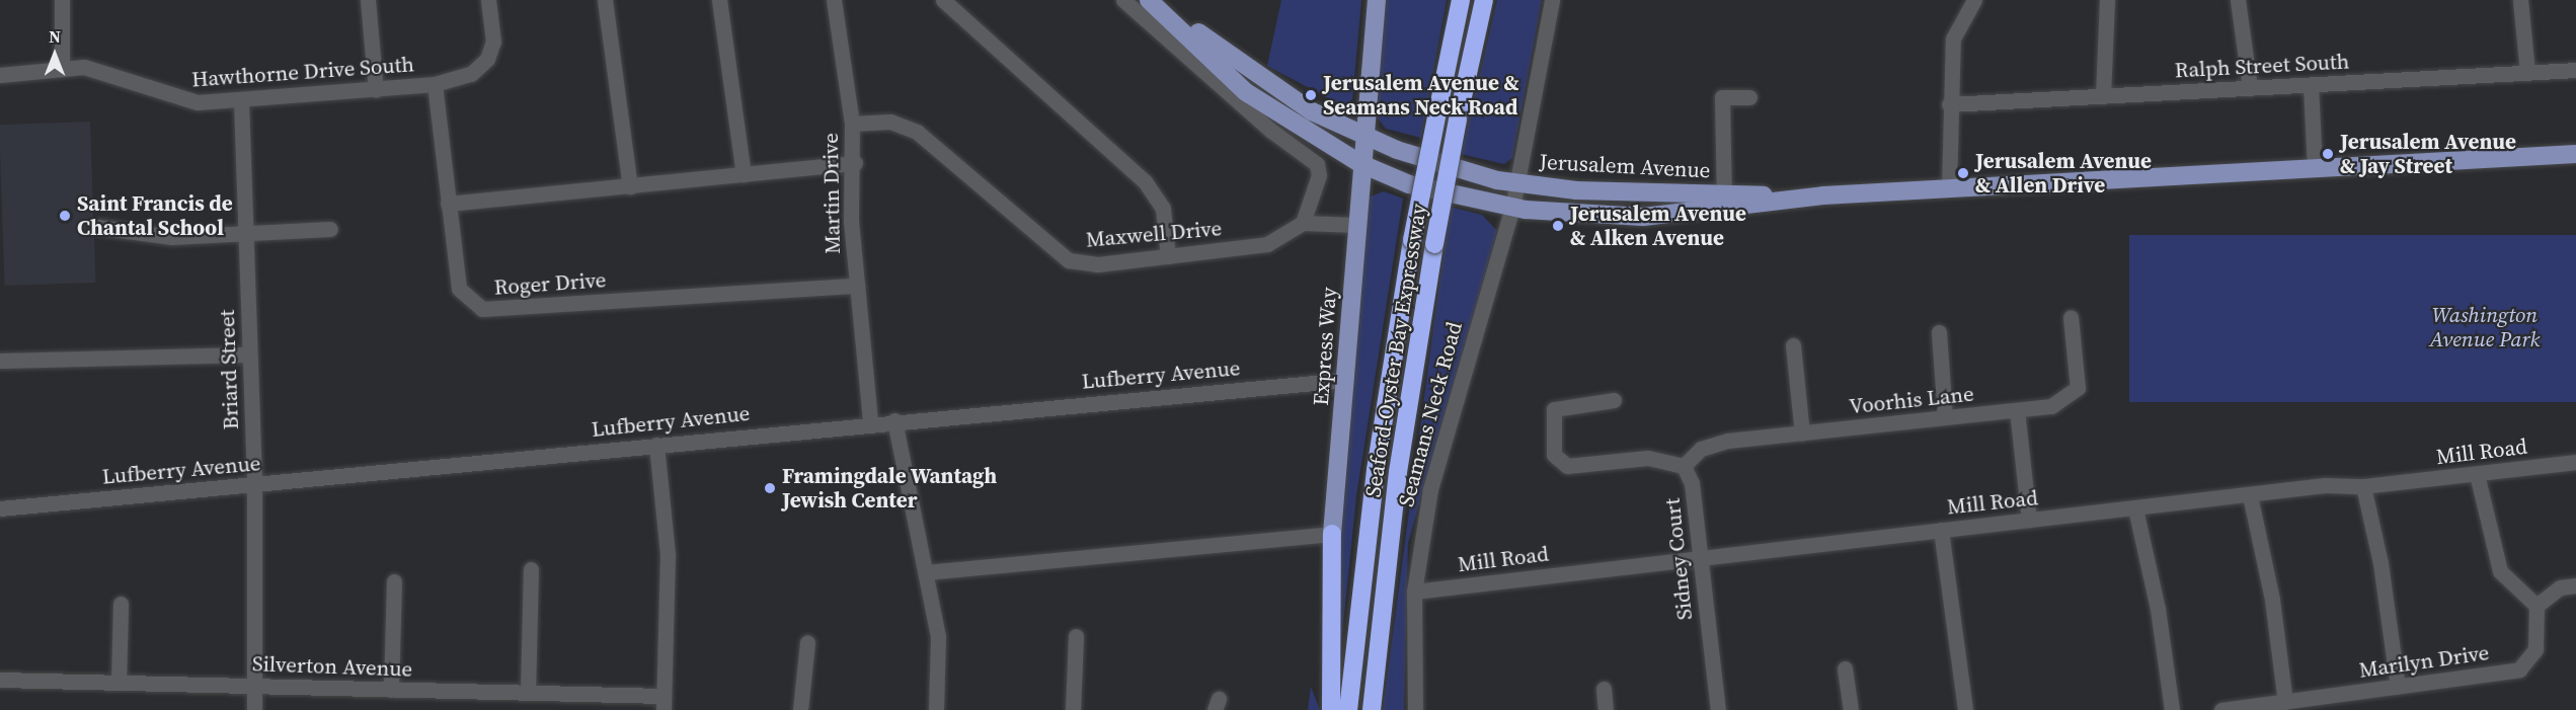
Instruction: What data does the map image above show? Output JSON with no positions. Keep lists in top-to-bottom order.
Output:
{
  "streets": {
    "highway": ["Seaford-Oyster Bay Expressway"],
    "main road": ["Jerusalem Avenue", "Express Way"],
    "street": [
      "Ralph Street South",
      "Hawthorne Drive South",
      "Martin Drive",
      "Maxwell Drive",
      "Roger Drive",
      "Briard Street",
      "Lufberry Avenue",
      "Voorhis Lane",
      "Seamans Neck Road",
      "Mill Road",
      "Sidney Court",
      "Marilyn Drive",
      "Silverton Avenue"
    ]
  },
  "crossings": [
    ["Hawthorne Drive South", "Roger Drive"],
    ["Hawthorne Drive South", "Briard Street"],
    ["Jerusalem Avenue", "Express Way"],
    ["Jerusalem Avenue", "Seamans Neck Road"],
    ["Martin Drive", "Maxwell Drive"],
    ["Martin Drive", "Roger Drive"],
    ["Martin Drive", "Lufberry Avenue"],
    ["Express Way", "Lufberry Avenue"],
    ["Briard Street", "Lufberry Avenue"],
    ["Briard Street", "Silverton Avenue"],
    ["Voorhis Lane", "Sidney Court"],
    ["Seamans Neck Road", "Mill Road"],
    ["Mill Road", "Sidney Court"]
  ],
  "parks": ["Washington Avenue Park"],
  "places": [
    "Jerusalem Avenue & Seamans Neck Road",
    "Jerusalem Avenue & Jay Street",
    "Jerusalem Avenue & Allen Drive",
    "Saint Francis de Chantal School",
    "Jerusalem Avenue & Alken Avenue",
    "Framingdale Wantagh Jewish Center"
  ],
  "north": "top"
}
